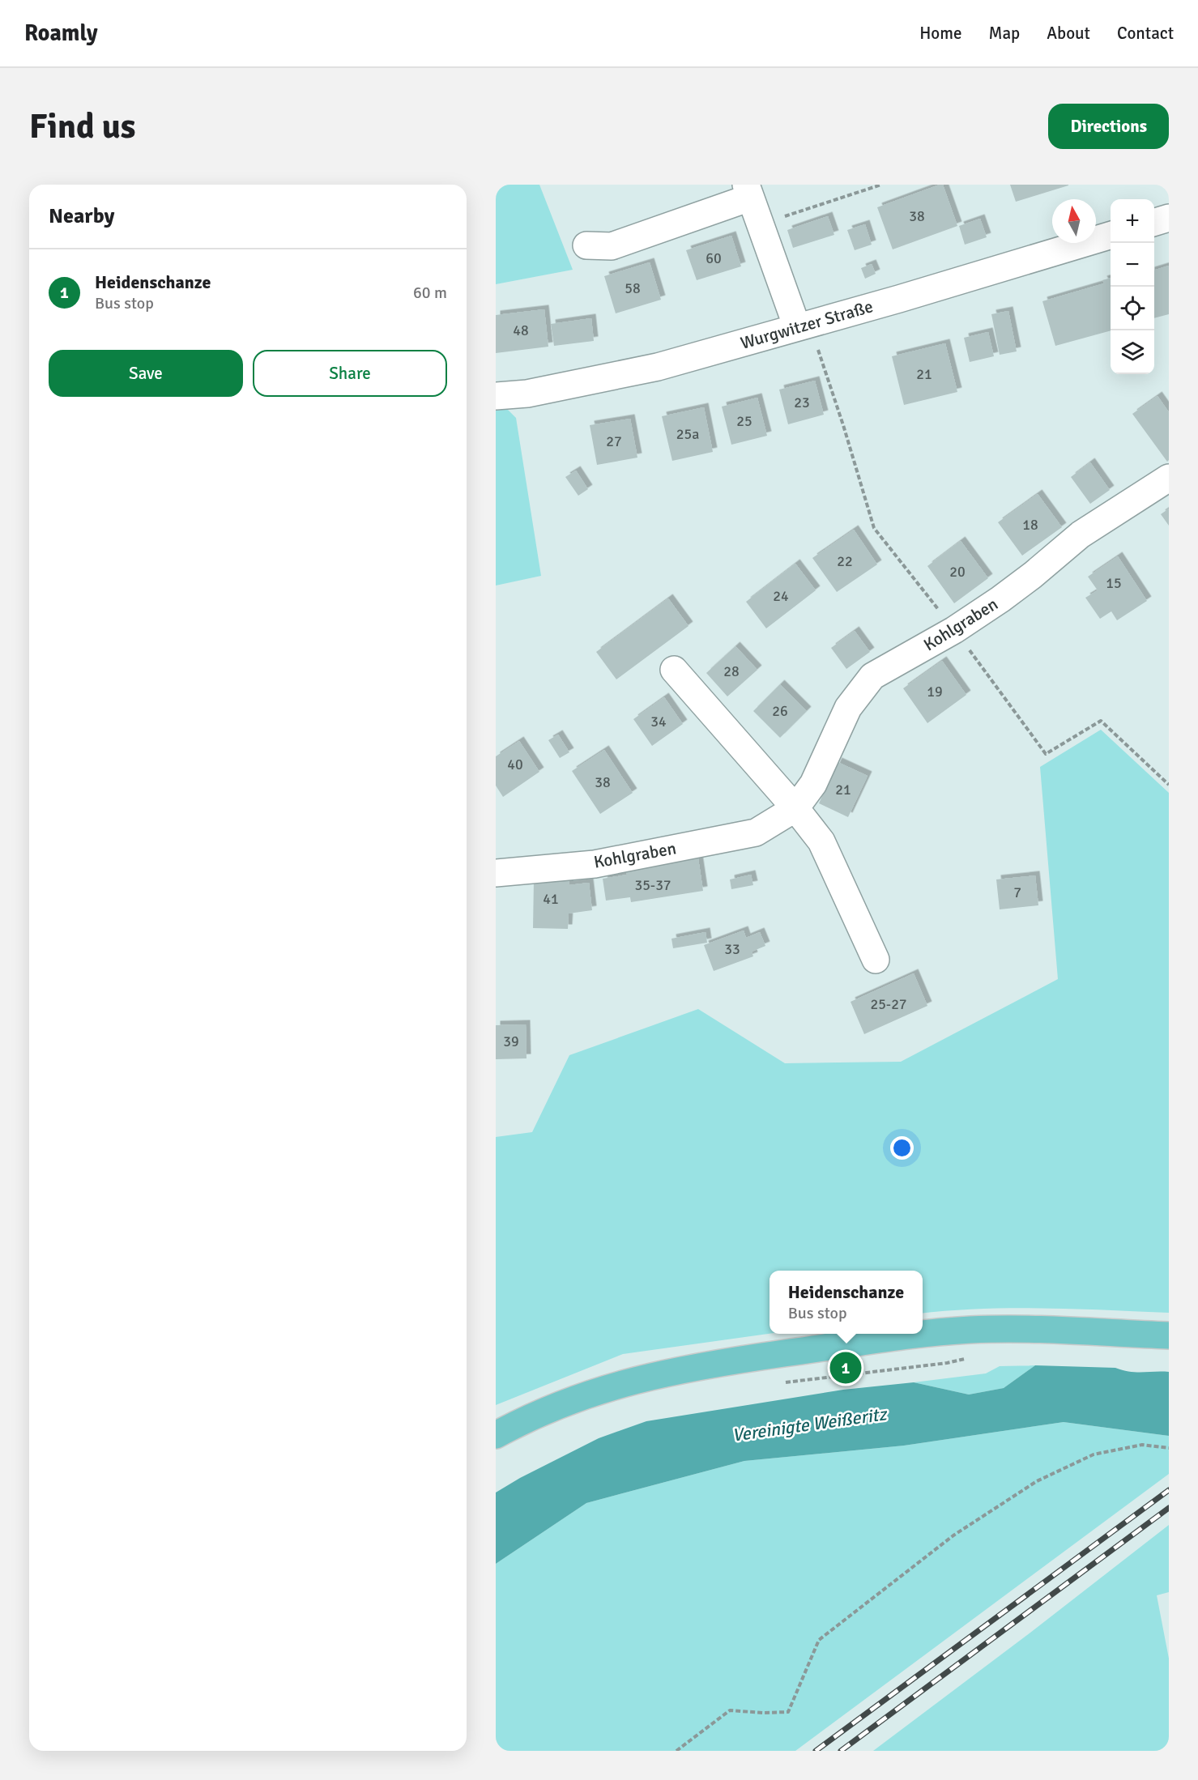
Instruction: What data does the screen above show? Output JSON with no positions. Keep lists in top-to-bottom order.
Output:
{
  "streets": {
    "street": ["Wurgwitzer Straße", "Kohlgraben"]
  },
  "water": ["Vereinigte Weißeritz"],
  "house_numbers": [
    "38",
    "60",
    "58",
    "48",
    "21",
    "23",
    "25",
    "25a",
    "27",
    "18",
    "22",
    "20",
    "15",
    "24",
    "28",
    "19",
    "26",
    "34",
    "40",
    "38",
    "21",
    "35-37",
    "7",
    "41",
    "33",
    "25-27",
    "39"
  ],
  "north": "top",
  "page": {
    "header": "Roamly",
    "nav": [
      "Home",
      "Map",
      "About",
      "Contact"
    ],
    "buttons": [
      "Directions",
      ["Save", "Share"]
    ],
    "title": "Find us",
    "heading": "Nearby",
    "map_buttons": ["+", "−"],
    "list": [
      {
        "mark": "1",
        "name": "Heidenschanze",
        "note": "Bus stop",
        "value": "60 m"
      }
    ],
    "popup": ["Heidenschanze", "Bus stop"],
    "pins": "1"
  }
}
